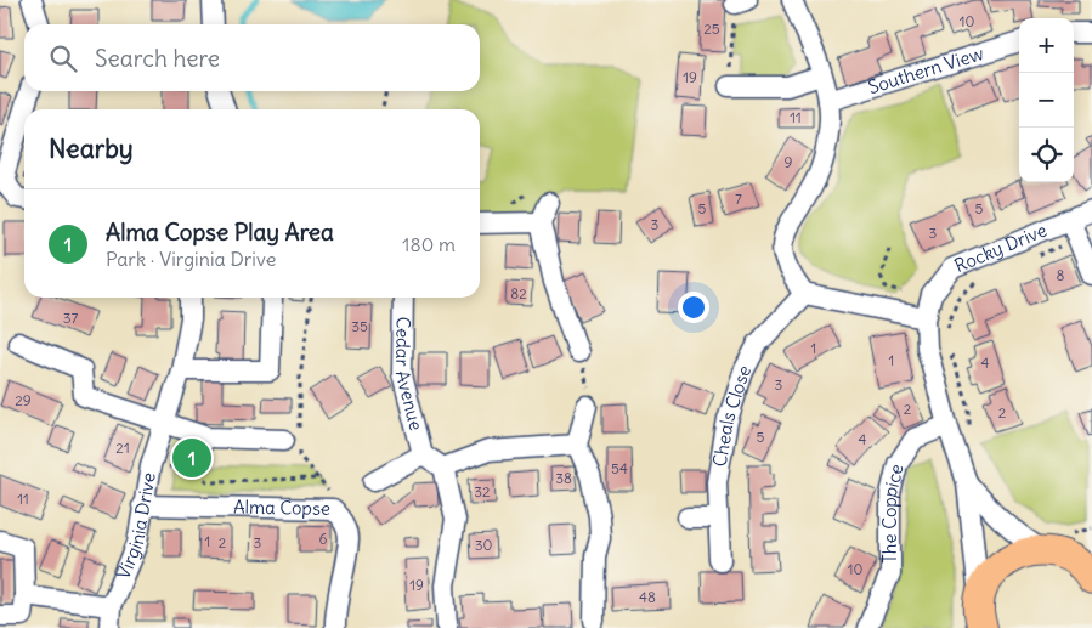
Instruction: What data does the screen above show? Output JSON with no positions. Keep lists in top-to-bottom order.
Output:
{
  "streets": {
    "street": [
      "Southern View",
      "Rocky Drive",
      "Cedar Avenue",
      "Cheals Close",
      "Alma Copse",
      "The Coppice",
      "Virginia Drive"
    ]
  },
  "crossings": [
    ["Rocky Drive", "The Coppice"],
    ["Alma Copse", "Virginia Drive"]
  ],
  "house_numbers": [
    "10",
    "25",
    "19",
    "11",
    "9",
    "7",
    "5",
    "5",
    "3",
    "3",
    "8",
    "82",
    "37",
    "35",
    "1",
    "1",
    "4",
    "3",
    "29",
    "2",
    "2",
    "5",
    "4",
    "21",
    "54",
    "38",
    "32",
    "11",
    "6",
    "1",
    "2",
    "3",
    "30",
    "10",
    "19",
    "48"
  ],
  "page": {
    "map_buttons": ["+", "−"],
    "search": "Search here",
    "heading": "Nearby",
    "list": [
      {
        "mark": "1",
        "name": "Alma Copse Play Area",
        "note": "Park · Virginia Drive",
        "value": "180 m"
      }
    ],
    "pins": "1"
  }
}
